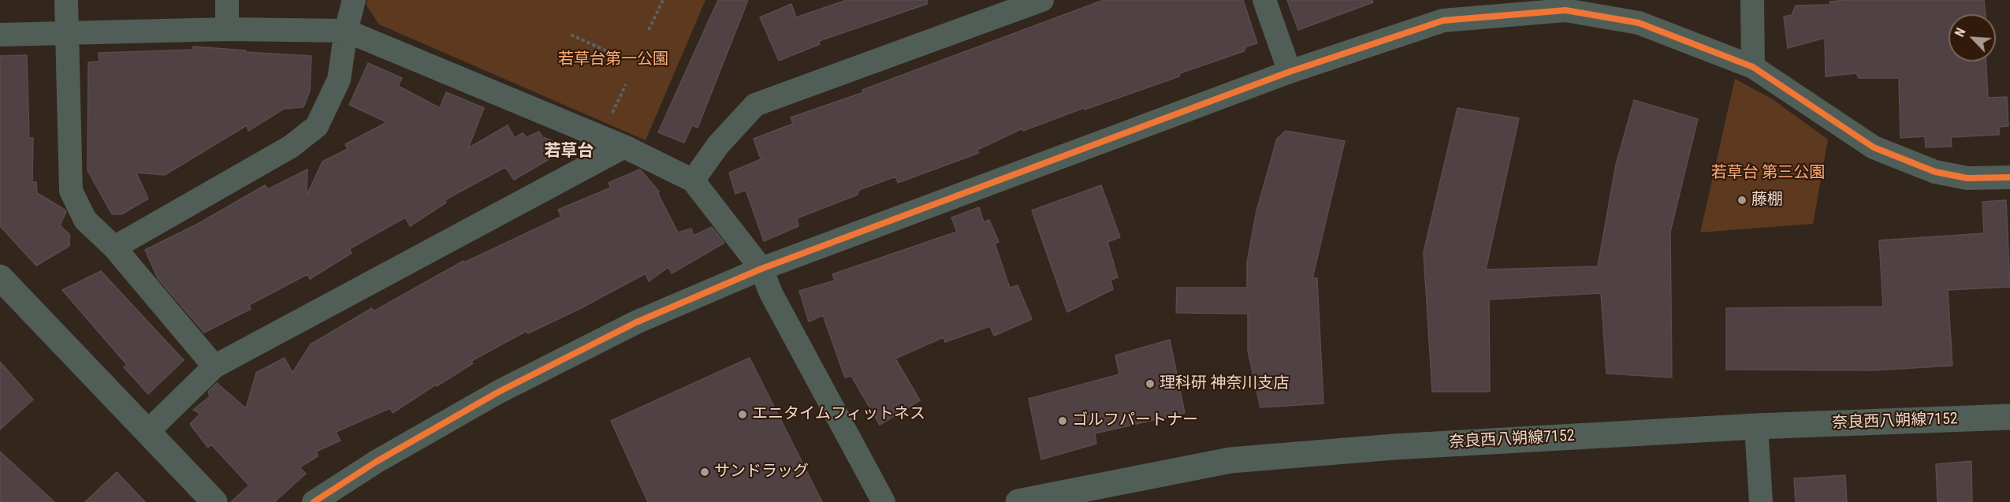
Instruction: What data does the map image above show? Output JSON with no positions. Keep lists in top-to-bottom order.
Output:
{
  "streets": {
    "street": ["奈良西八朔線7152"]
  },
  "districts": ["若草台"],
  "parks": ["若草台第一公園", "若草台 第三公園"],
  "places": [
    "藤棚",
    "理科研 神奈川支店",
    "エニタイムフィットネス",
    "ゴルフパートナー",
    "サンドラッグ"
  ],
  "north": "top left"
}
